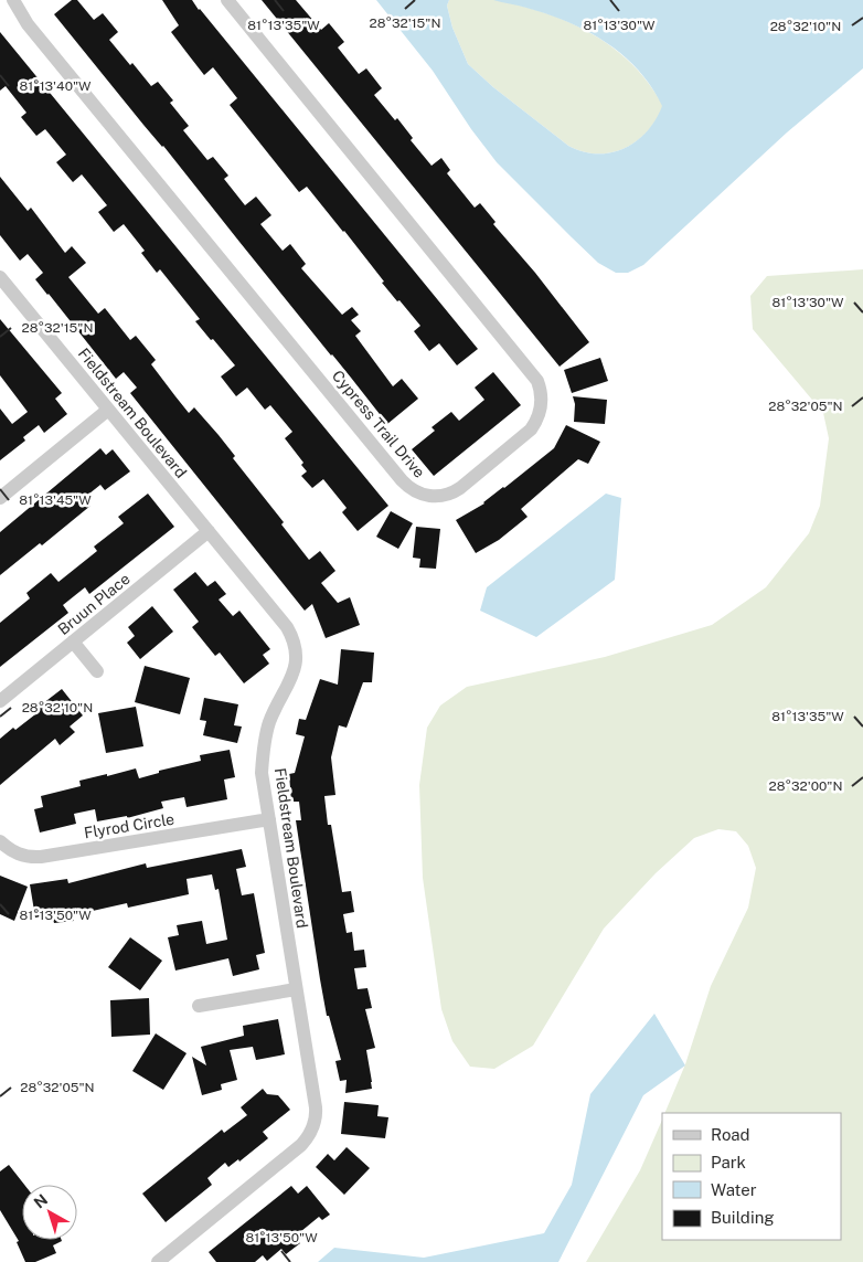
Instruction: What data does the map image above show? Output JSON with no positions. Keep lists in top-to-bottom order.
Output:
{
  "streets": {
    "street": [
      "Fieldstream Boulevard",
      "Cypress Trail Drive",
      "Bruun Place",
      "Flyrod Circle"
    ]
  },
  "crossings": [
    ["Fieldstream Boulevard", "Bruun Place"],
    ["Fieldstream Boulevard", "Flyrod Circle"]
  ],
  "legend": [
    "Road",
    "Park",
    "Water",
    "Building"
  ],
  "north": "top left",
  "coordinates": [
    "28°32'15\"N",
    "81°13'35\"W",
    "81°13'30\"W",
    "28°32'10\"N",
    "81°13'40\"W",
    "28°32'05\"N",
    "81°13'45\"W",
    "28°32'00\"N",
    "81°13'50\"W"
  ]
}
